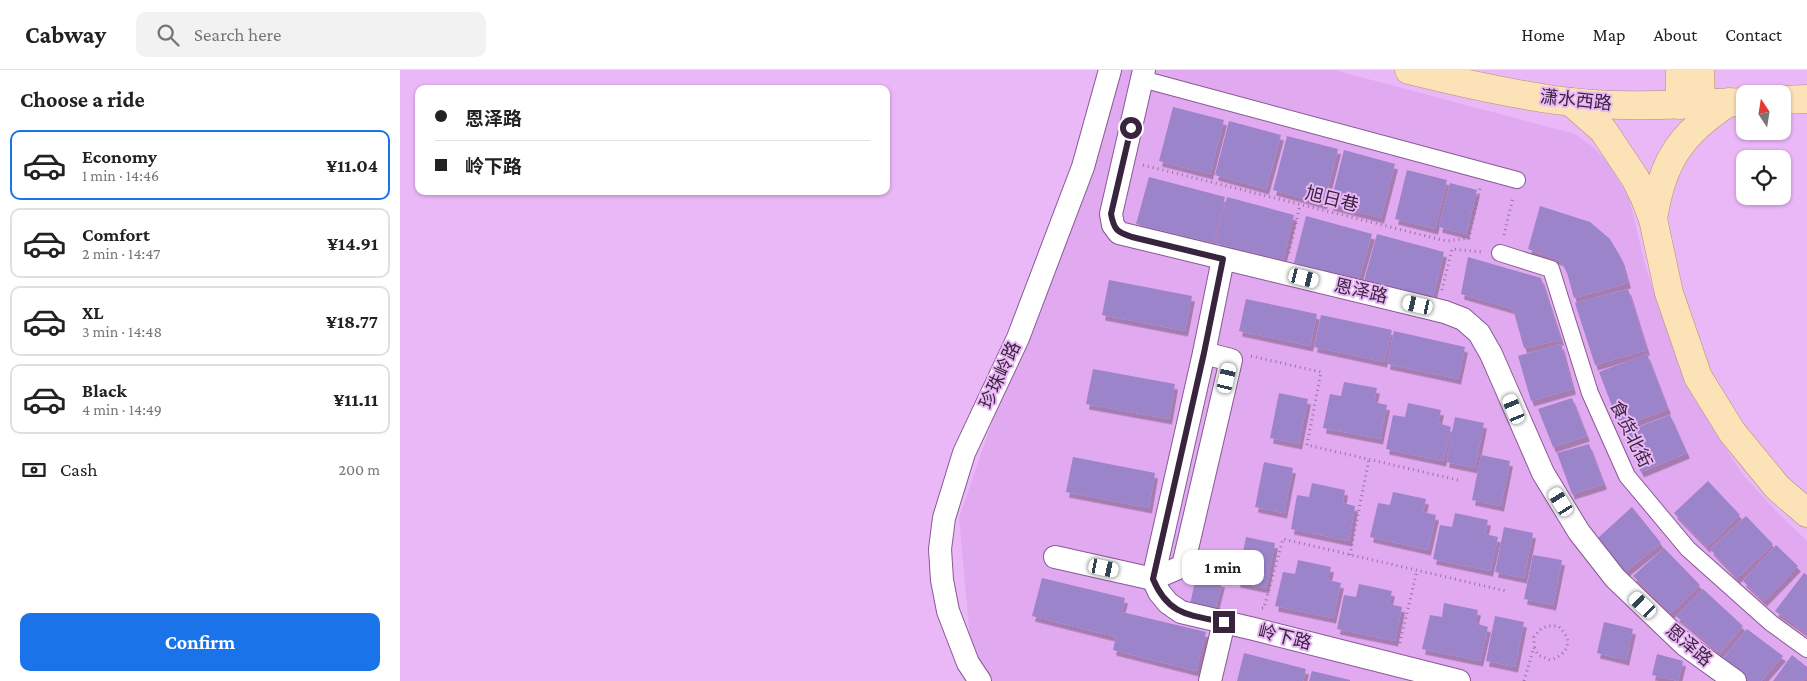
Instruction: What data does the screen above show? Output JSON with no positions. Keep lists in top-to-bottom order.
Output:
{
  "streets": {
    "main road": ["潇水西路"],
    "street": [
      "恩泽路",
      "珍珠岭路",
      "食货北街",
      "岭下路"
    ],
    "path": ["旭日巷"]
  },
  "crossings": [
    ["旭日巷", "恩泽路"]
  ],
  "north": "top",
  "page": {
    "header": "Cabway",
    "search": "Search here",
    "nav": [
      "Home",
      "Map",
      "About",
      "Contact"
    ],
    "heading": "Choose a ride",
    "banner": ["恩泽路", "岭下路"],
    "list": [
      {
        "name": "Economy",
        "note": "1 min · 14:46",
        "value": "¥11.04"
      },
      {
        "name": "Comfort",
        "note": "2 min · 14:47",
        "value": "¥14.91"
      },
      {
        "name": "XL",
        "note": "3 min · 14:48",
        "value": "¥18.77"
      },
      {
        "name": "Black",
        "note": "4 min · 14:49",
        "value": "¥11.11"
      }
    ],
    "pay": ["Cash", "200 m"],
    "bubble": "1 min",
    "buttons": "Confirm"
  }
}
